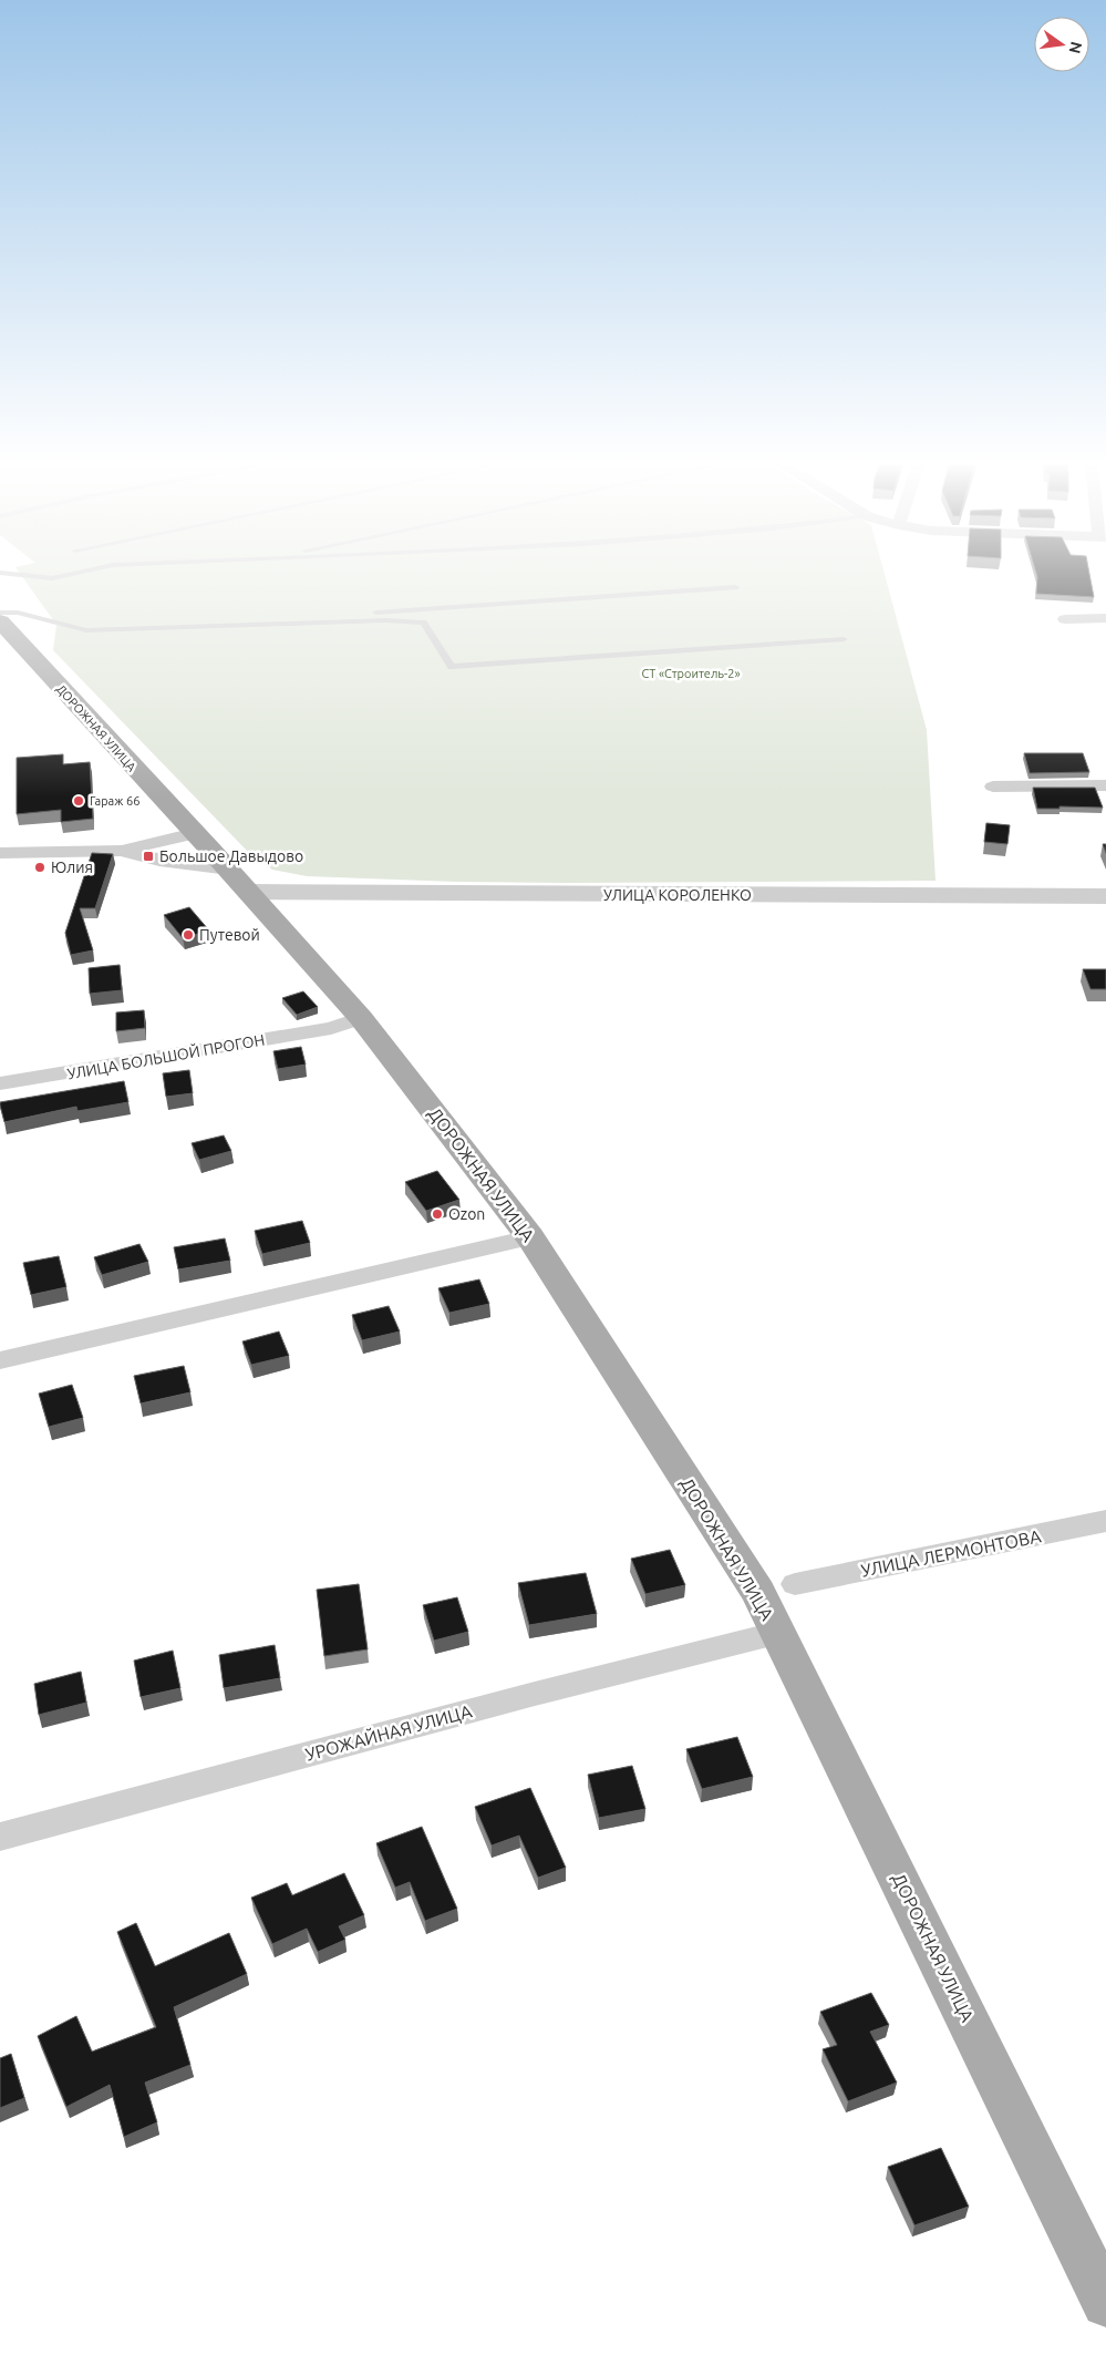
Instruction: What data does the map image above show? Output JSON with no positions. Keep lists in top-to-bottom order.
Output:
{
  "streets": {
    "main road": ["ДОРОЖНАЯ УЛИЦА"],
    "street": [
      "УЛИЦА КОРОЛЕНКО",
      "УЛИЦА БОЛЬШОЙ ПРОГОН",
      "УЛИЦА ЛЕРМОНТОВА",
      "УРОЖАЙНАЯ УЛИЦА"
    ]
  },
  "crossings": [
    ["ДОРОЖНАЯ УЛИЦА", "УЛИЦА КОРОЛЕНКО"],
    ["ДОРОЖНАЯ УЛИЦА", "УЛИЦА БОЛЬШОЙ ПРОГОН"],
    ["ДОРОЖНАЯ УЛИЦА", "УРОЖАЙНАЯ УЛИЦА"]
  ],
  "parks": ["СТ «Строитель-2»"],
  "places": {
    "other": [
      "Гараж 66",
      "Юлия",
      "Путевой",
      "Ozon"
    ],
    "transit": ["Большое Давыдово"]
  },
  "north": "right"
}
